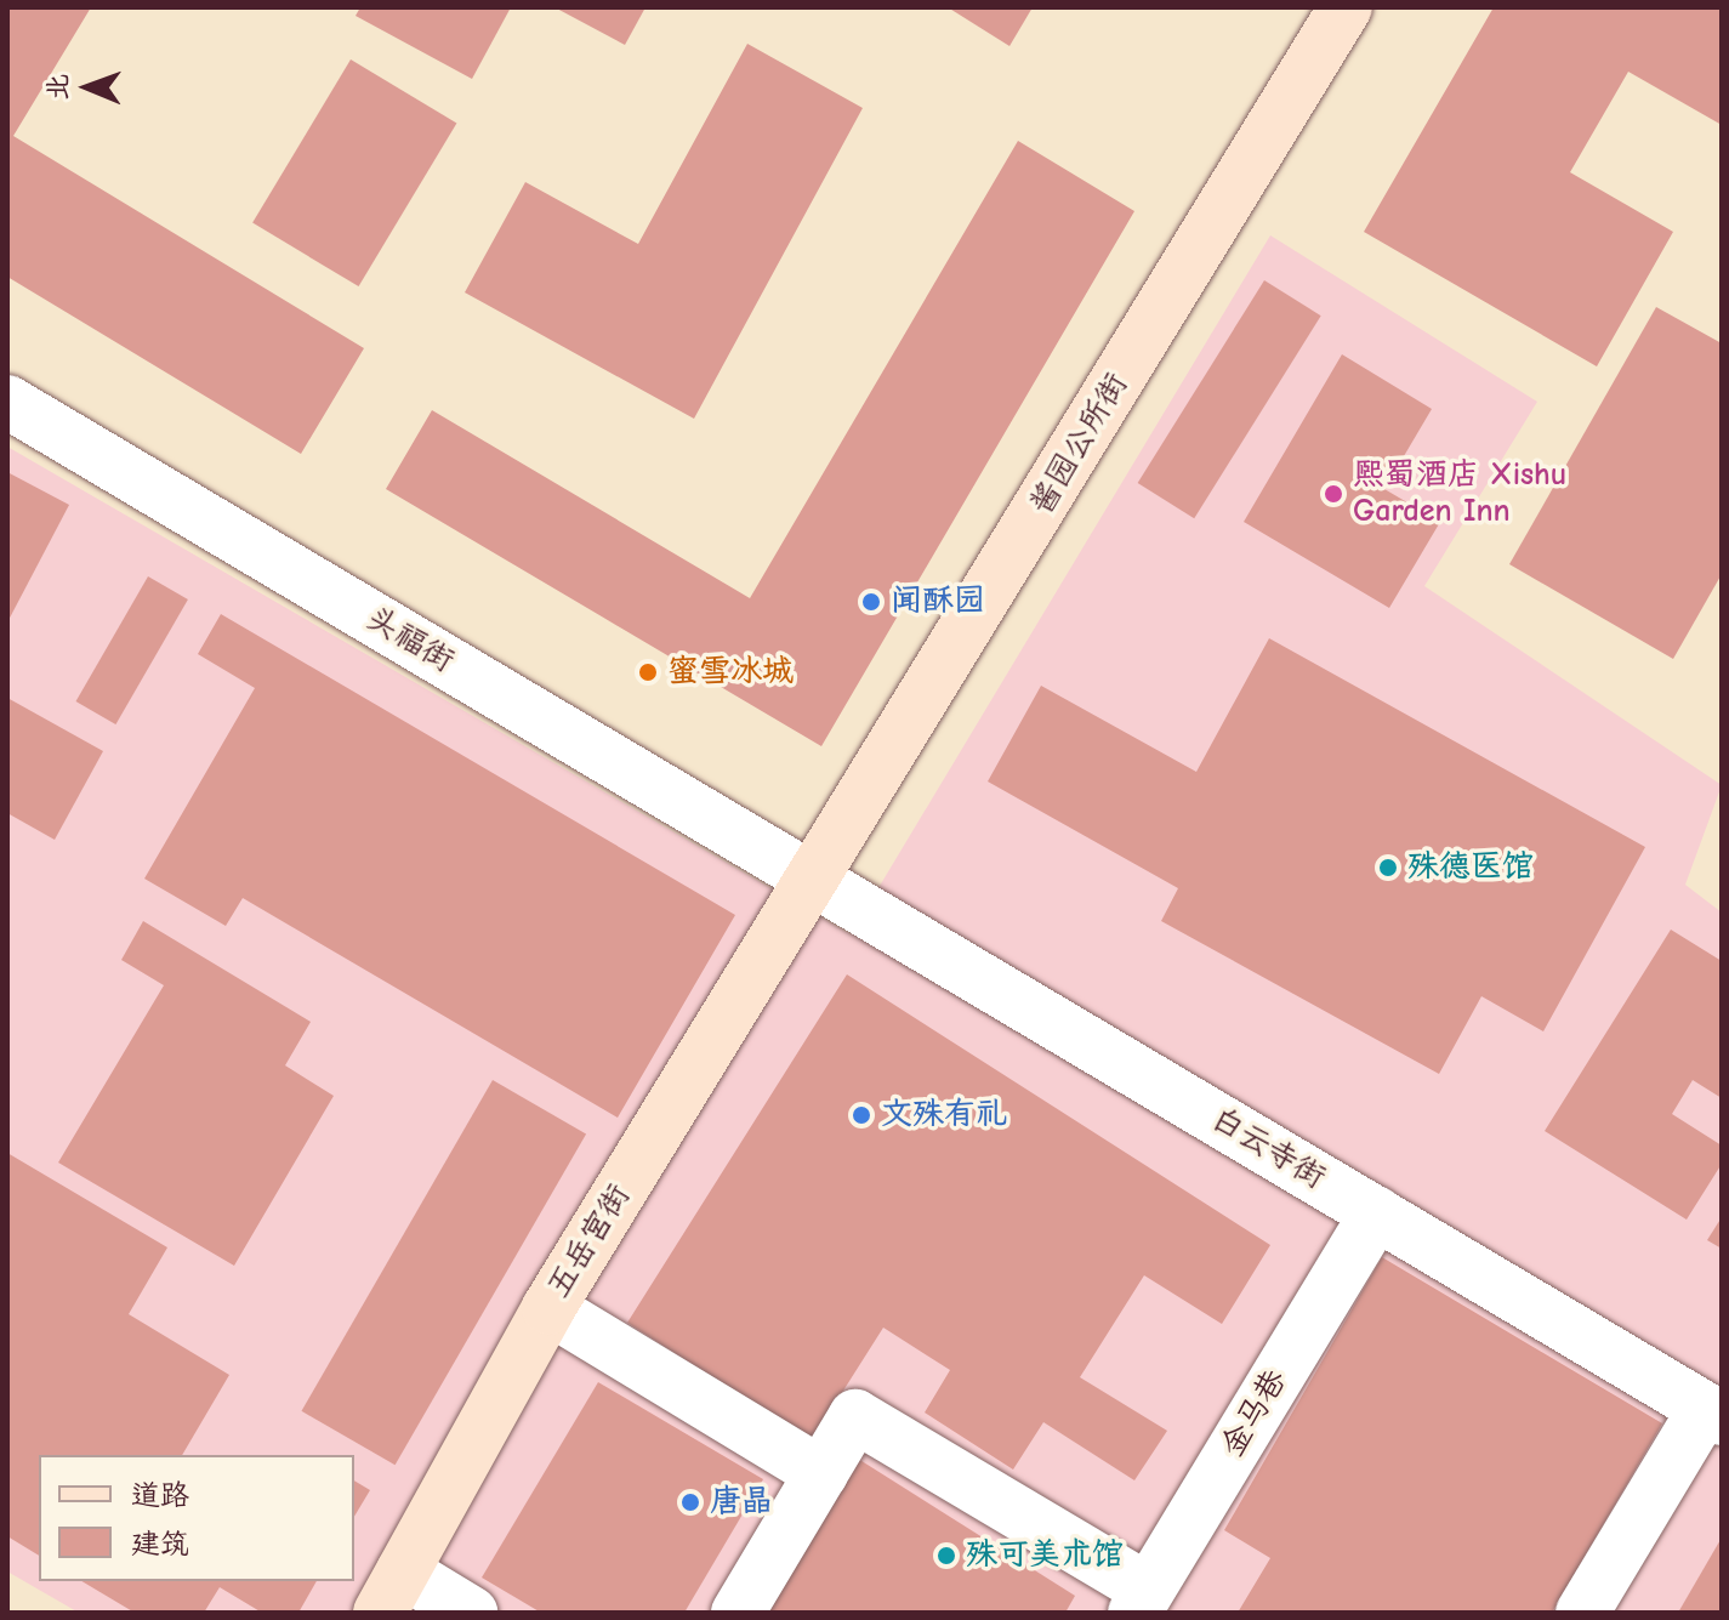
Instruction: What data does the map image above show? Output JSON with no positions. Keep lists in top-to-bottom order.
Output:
{
  "streets": {
    "street": [
      "酱园公所街",
      "头福街",
      "白云寺街",
      "五岳宫街",
      "金马巷"
    ]
  },
  "crossings": [
    ["酱园公所街", "头福街"],
    ["酱园公所街", "白云寺街"],
    ["酱园公所街", "五岳宫街"],
    ["头福街", "白云寺街"],
    ["头福街", "五岳宫街"],
    ["白云寺街", "五岳宫街"],
    ["白云寺街", "金马巷"]
  ],
  "places": [
    "熙蜀酒店 Xishu Garden Inn",
    "闻酥园",
    "蜜雪冰城",
    "殊德医馆",
    "文殊有礼",
    "唐晶",
    "殊可美术馆"
  ],
  "legend": ["道路", "建筑"],
  "north": "left"
}
